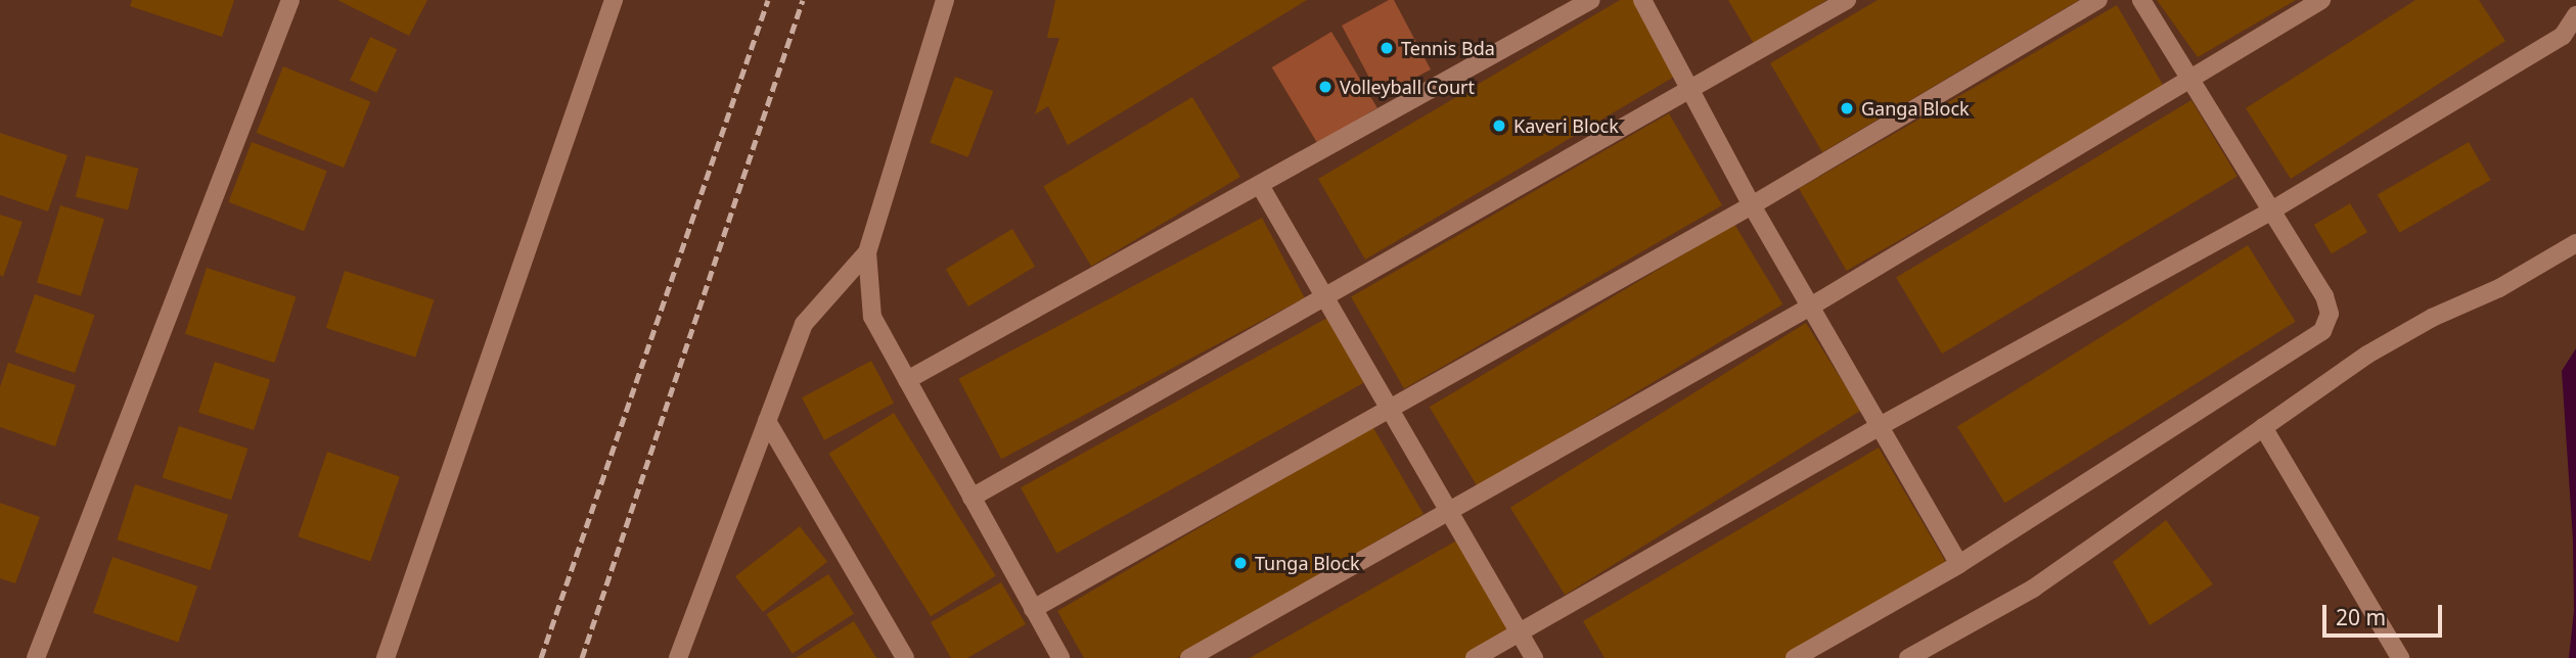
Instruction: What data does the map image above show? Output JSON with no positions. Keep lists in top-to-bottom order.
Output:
{
  "places": [
    "Tennis Bda",
    "Volleyball Court",
    "Ganga Block",
    "Kaveri Block",
    "Tunga Block"
  ],
  "scale_bar": "20 m"
}
